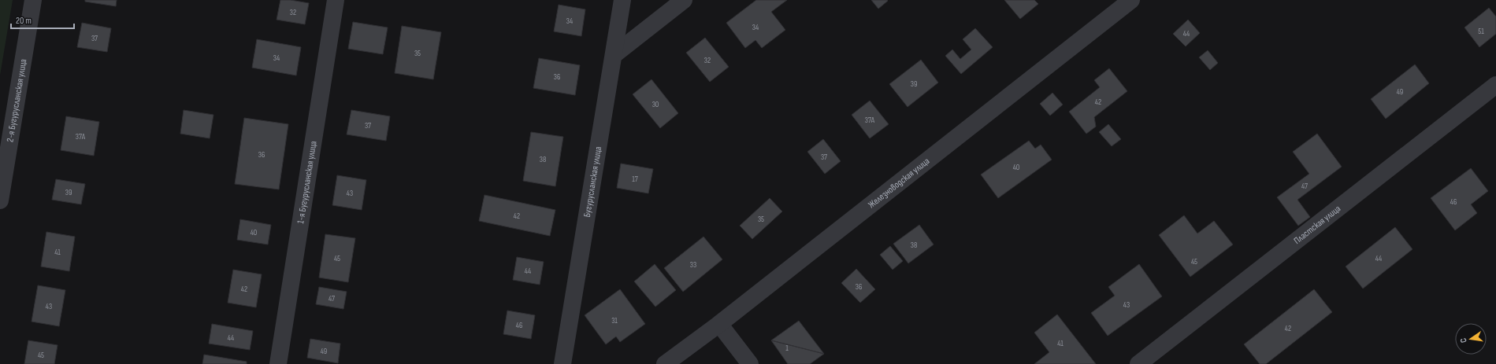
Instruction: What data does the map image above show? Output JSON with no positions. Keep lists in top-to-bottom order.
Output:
{
  "streets": {
    "street": [
      "2-я Бугурусланская улица",
      "1-я Бугурусланская улица",
      "Бугурусланская улица",
      "Железноводская улица",
      "Пластская улица"
    ]
  },
  "house_numbers": [
    "32",
    "34",
    "34",
    "51",
    "44",
    "37",
    "35",
    "34",
    "32",
    "36",
    "39",
    "49",
    "42",
    "30",
    "37А",
    "37",
    "37А",
    "36",
    "37",
    "38",
    "40",
    "17",
    "47",
    "39",
    "43",
    "46",
    "42",
    "35",
    "40",
    "38",
    "41",
    "45",
    "44",
    "45",
    "33",
    "44",
    "36",
    "42",
    "47",
    "43",
    "43",
    "31",
    "46",
    "42",
    "44",
    "41",
    "1",
    "49",
    "45"
  ],
  "scale_bar": "20 m",
  "north": "left"
}
